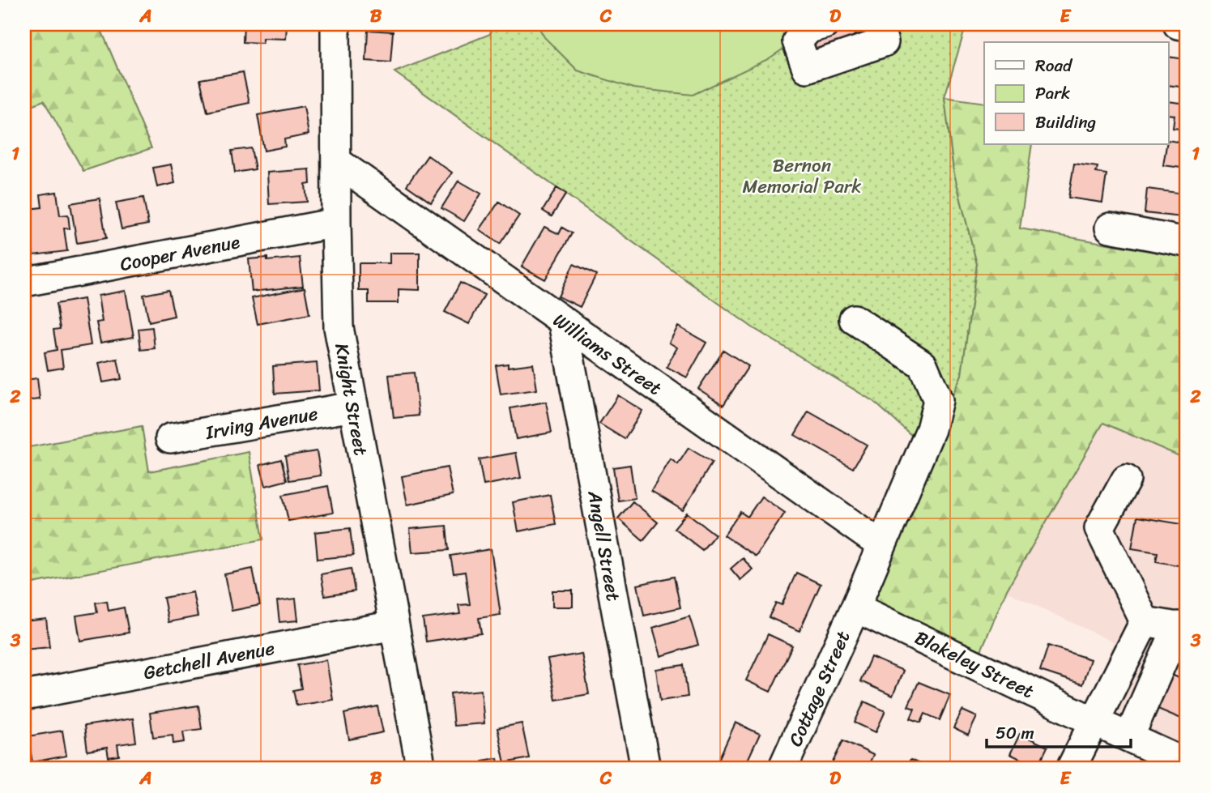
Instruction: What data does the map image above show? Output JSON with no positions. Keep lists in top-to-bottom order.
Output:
{
  "streets": {
    "street": [
      "Cooper Avenue",
      "Williams Street",
      "Knight Street",
      "Irving Avenue",
      "Angell Street",
      "Getchell Avenue",
      "Blakeley Street",
      "Cottage Street"
    ]
  },
  "crossings": [
    ["Cooper Avenue", "Knight Street"],
    ["Williams Street", "Knight Street"],
    ["Williams Street", "Angell Street"],
    ["Williams Street", "Cottage Street"],
    ["Knight Street", "Irving Avenue"],
    ["Knight Street", "Getchell Avenue"],
    ["Blakeley Street", "Cottage Street"]
  ],
  "parks": ["Bernon Memorial Park"],
  "legend": ["Road", "Park", "Building"],
  "scale_bar": "50 m",
  "grid": {
    "columns": [
      "A",
      "B",
      "C",
      "D",
      "E"
    ],
    "rows": ["1", "2", "3"]
  }
}
